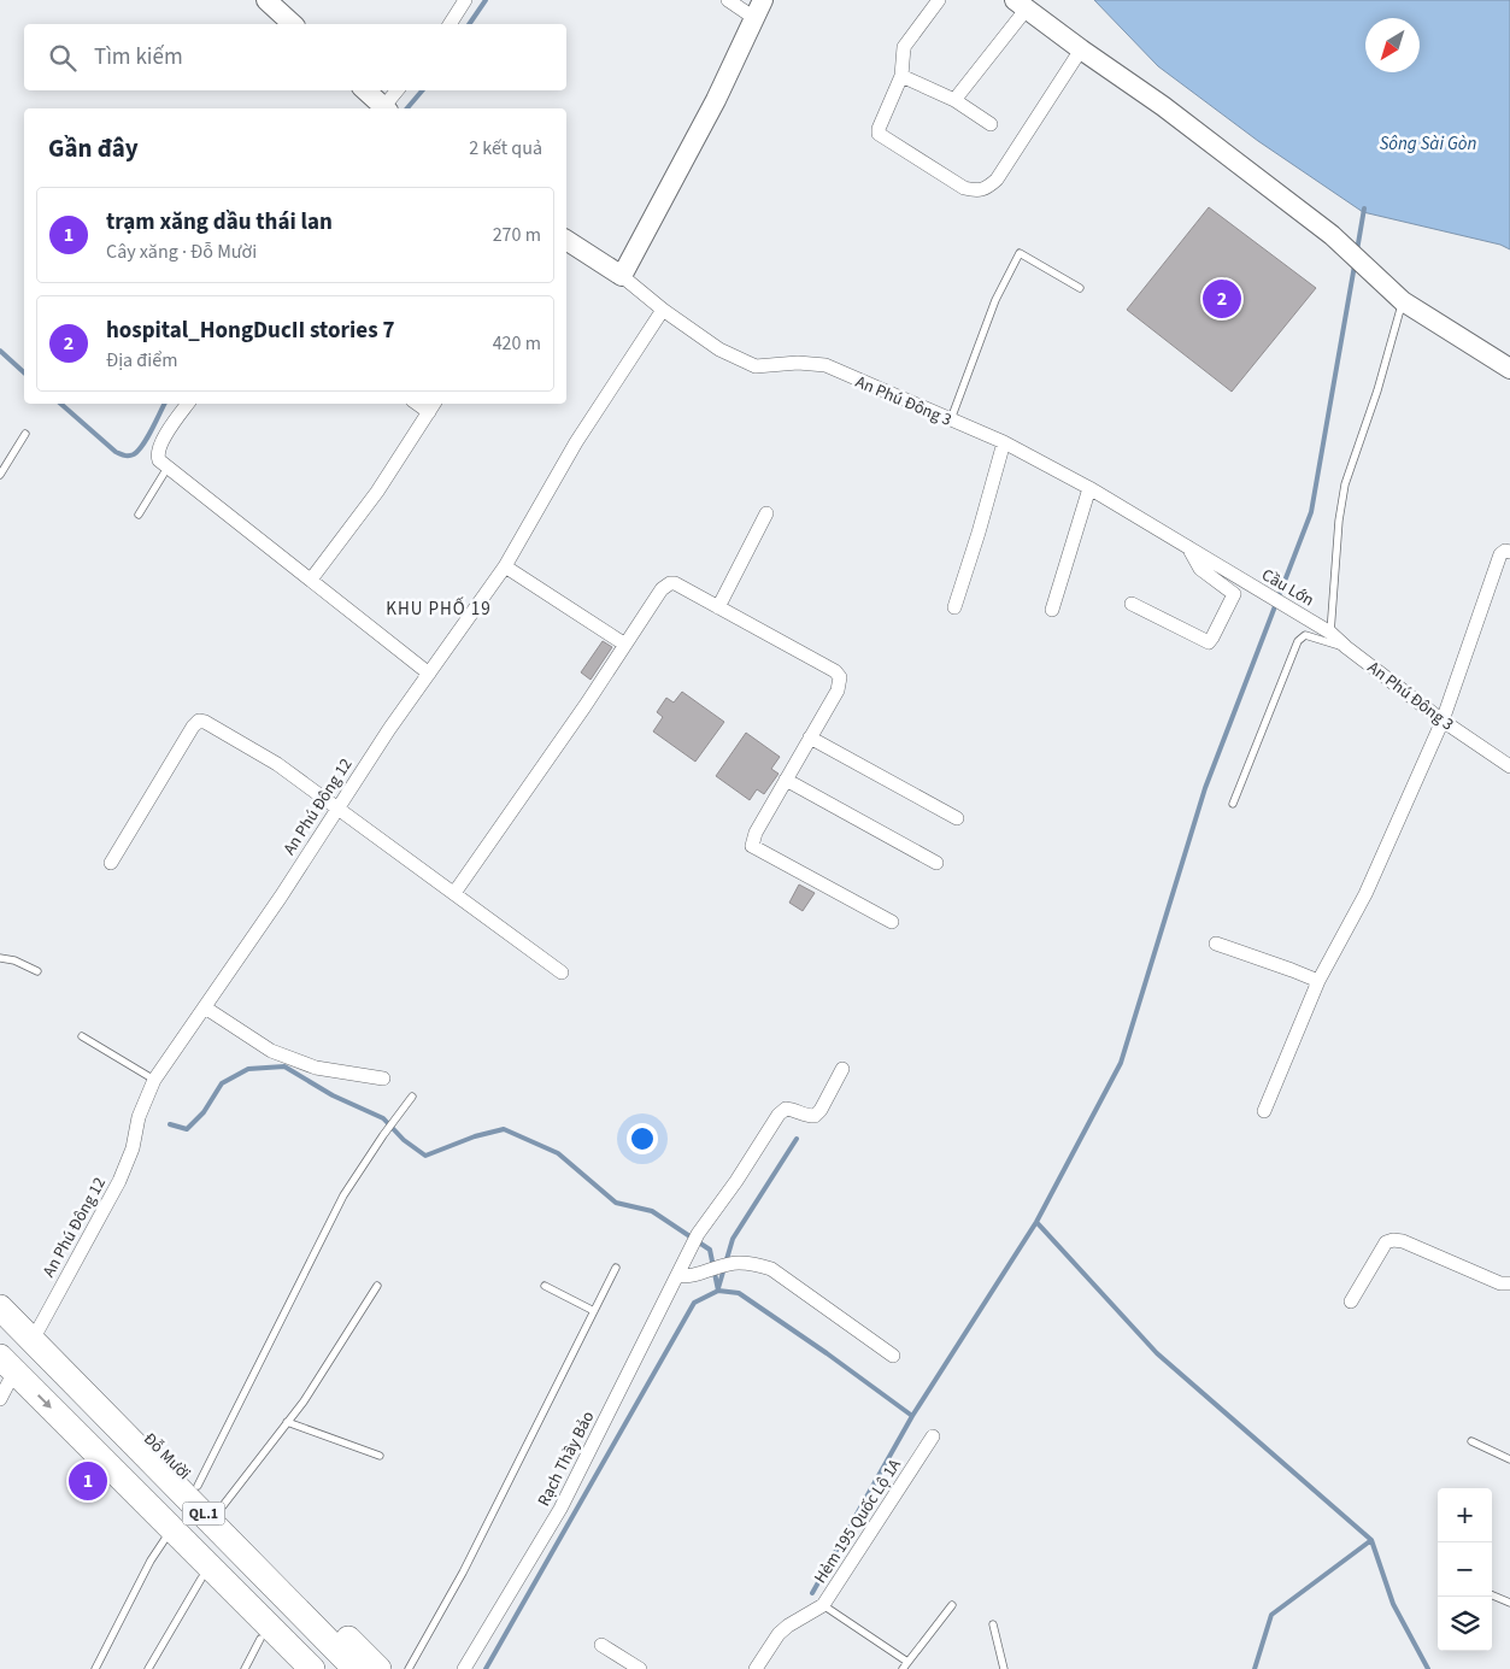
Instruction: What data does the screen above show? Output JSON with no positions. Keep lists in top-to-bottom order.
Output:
{
  "streets": {
    "highway": ["Đỗ Mười", "QL.1"],
    "street": [
      "An Phú Đông 3",
      "Cầu Lớn",
      "An Phú Đông 12",
      "Rạch Thầy Bảo",
      "Hẻm 195 Quốc Lộ 1A"
    ]
  },
  "crossings": [
    ["An Phú Đông 3", "Cầu Lớn"],
    ["An Phú Đông 3", "An Phú Đông 12"],
    ["An Phú Đông 12", "Đỗ Mười"]
  ],
  "districts": ["KHU PHỐ 19"],
  "water": ["Sông Sài Gòn"],
  "north": "bottom left",
  "page": {
    "search": "Tìm kiếm",
    "heading": ["Gần đây", "2 kết quả"],
    "list": [
      {
        "mark": "1",
        "name": "trạm xăng dầu thái lan",
        "note": "Cây xăng · Đỗ Mười",
        "value": "270 m"
      },
      {
        "mark": "2",
        "name": "hospital_HongDucII stories 7",
        "note": "Địa điểm",
        "value": "420 m"
      }
    ],
    "pins": ["2", "1"],
    "map_buttons": ["+", "−"]
  }
}
